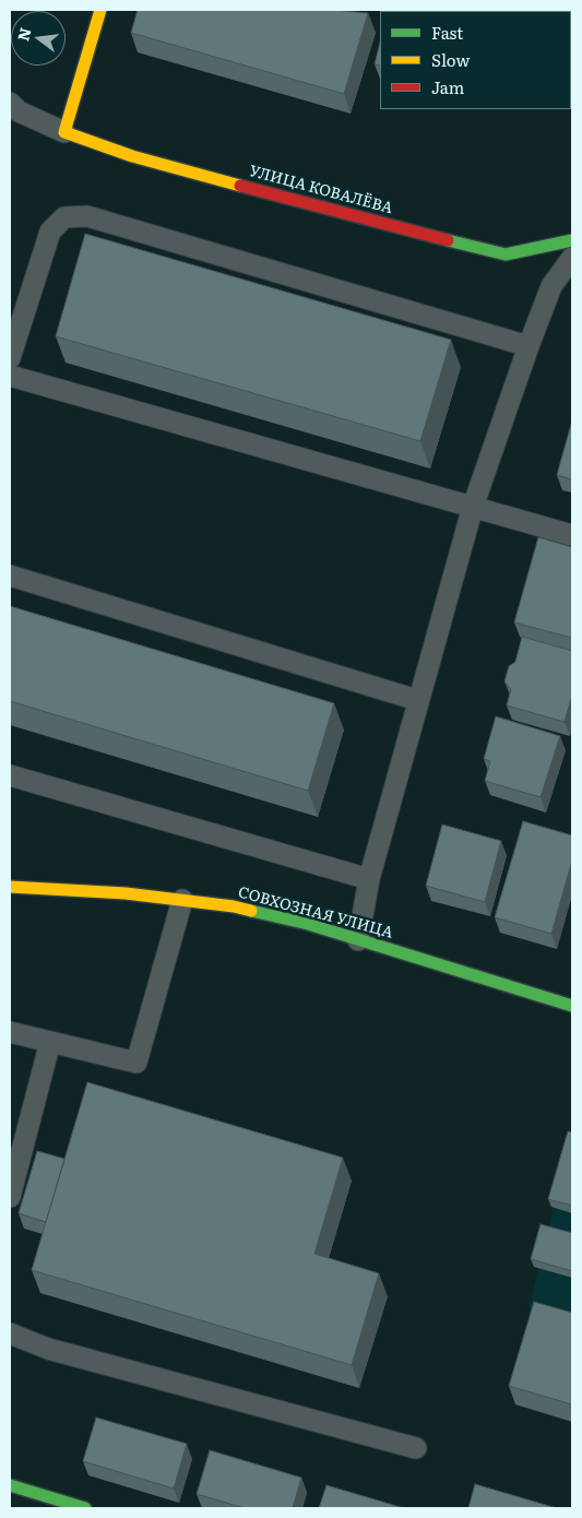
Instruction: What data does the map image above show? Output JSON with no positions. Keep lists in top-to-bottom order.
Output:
{
  "streets": {
    "street": ["УЛИЦА КОВАЛЁВА", "СОВХОЗНАЯ УЛИЦА"]
  },
  "legend": ["Fast", "Slow", "Jam"],
  "north": "left"
}
